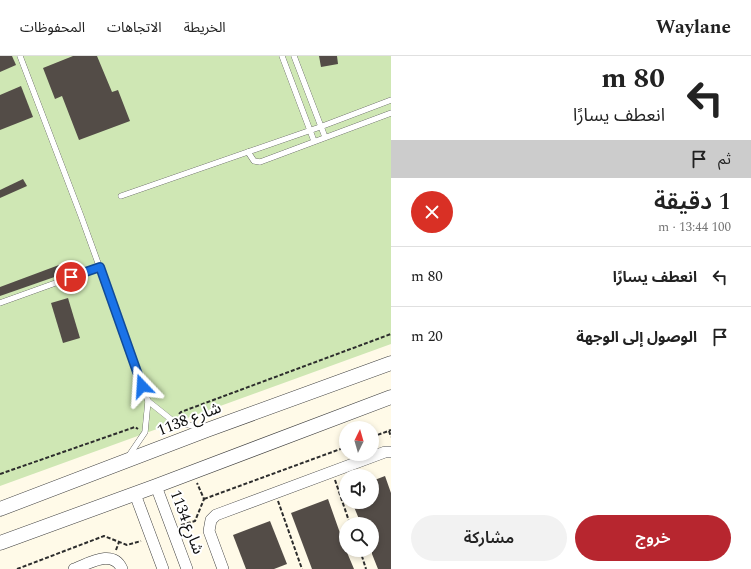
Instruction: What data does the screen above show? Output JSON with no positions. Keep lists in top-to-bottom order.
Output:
{
  "streets": {
    "street": ["شارع 1138", "شارع 1134"]
  },
  "north": "top",
  "page": {
    "header": "Waylane",
    "nav": ["الخريطة", "الاتجاهات", "المحفوظات"],
    "turn": ["80 m", "انعطف يسارًا"],
    "then": "ثم",
    "heading": ["1 دقيقة", "100 m · 13:44"],
    "list": [
      {
        "name": "انعطف يسارًا",
        "value": "80 m"
      },
      {
        "name": "الوصول إلى الوجهة",
        "value": "20 m"
      }
    ],
    "buttons": ["خروج", "مشاركة"]
  }
}
